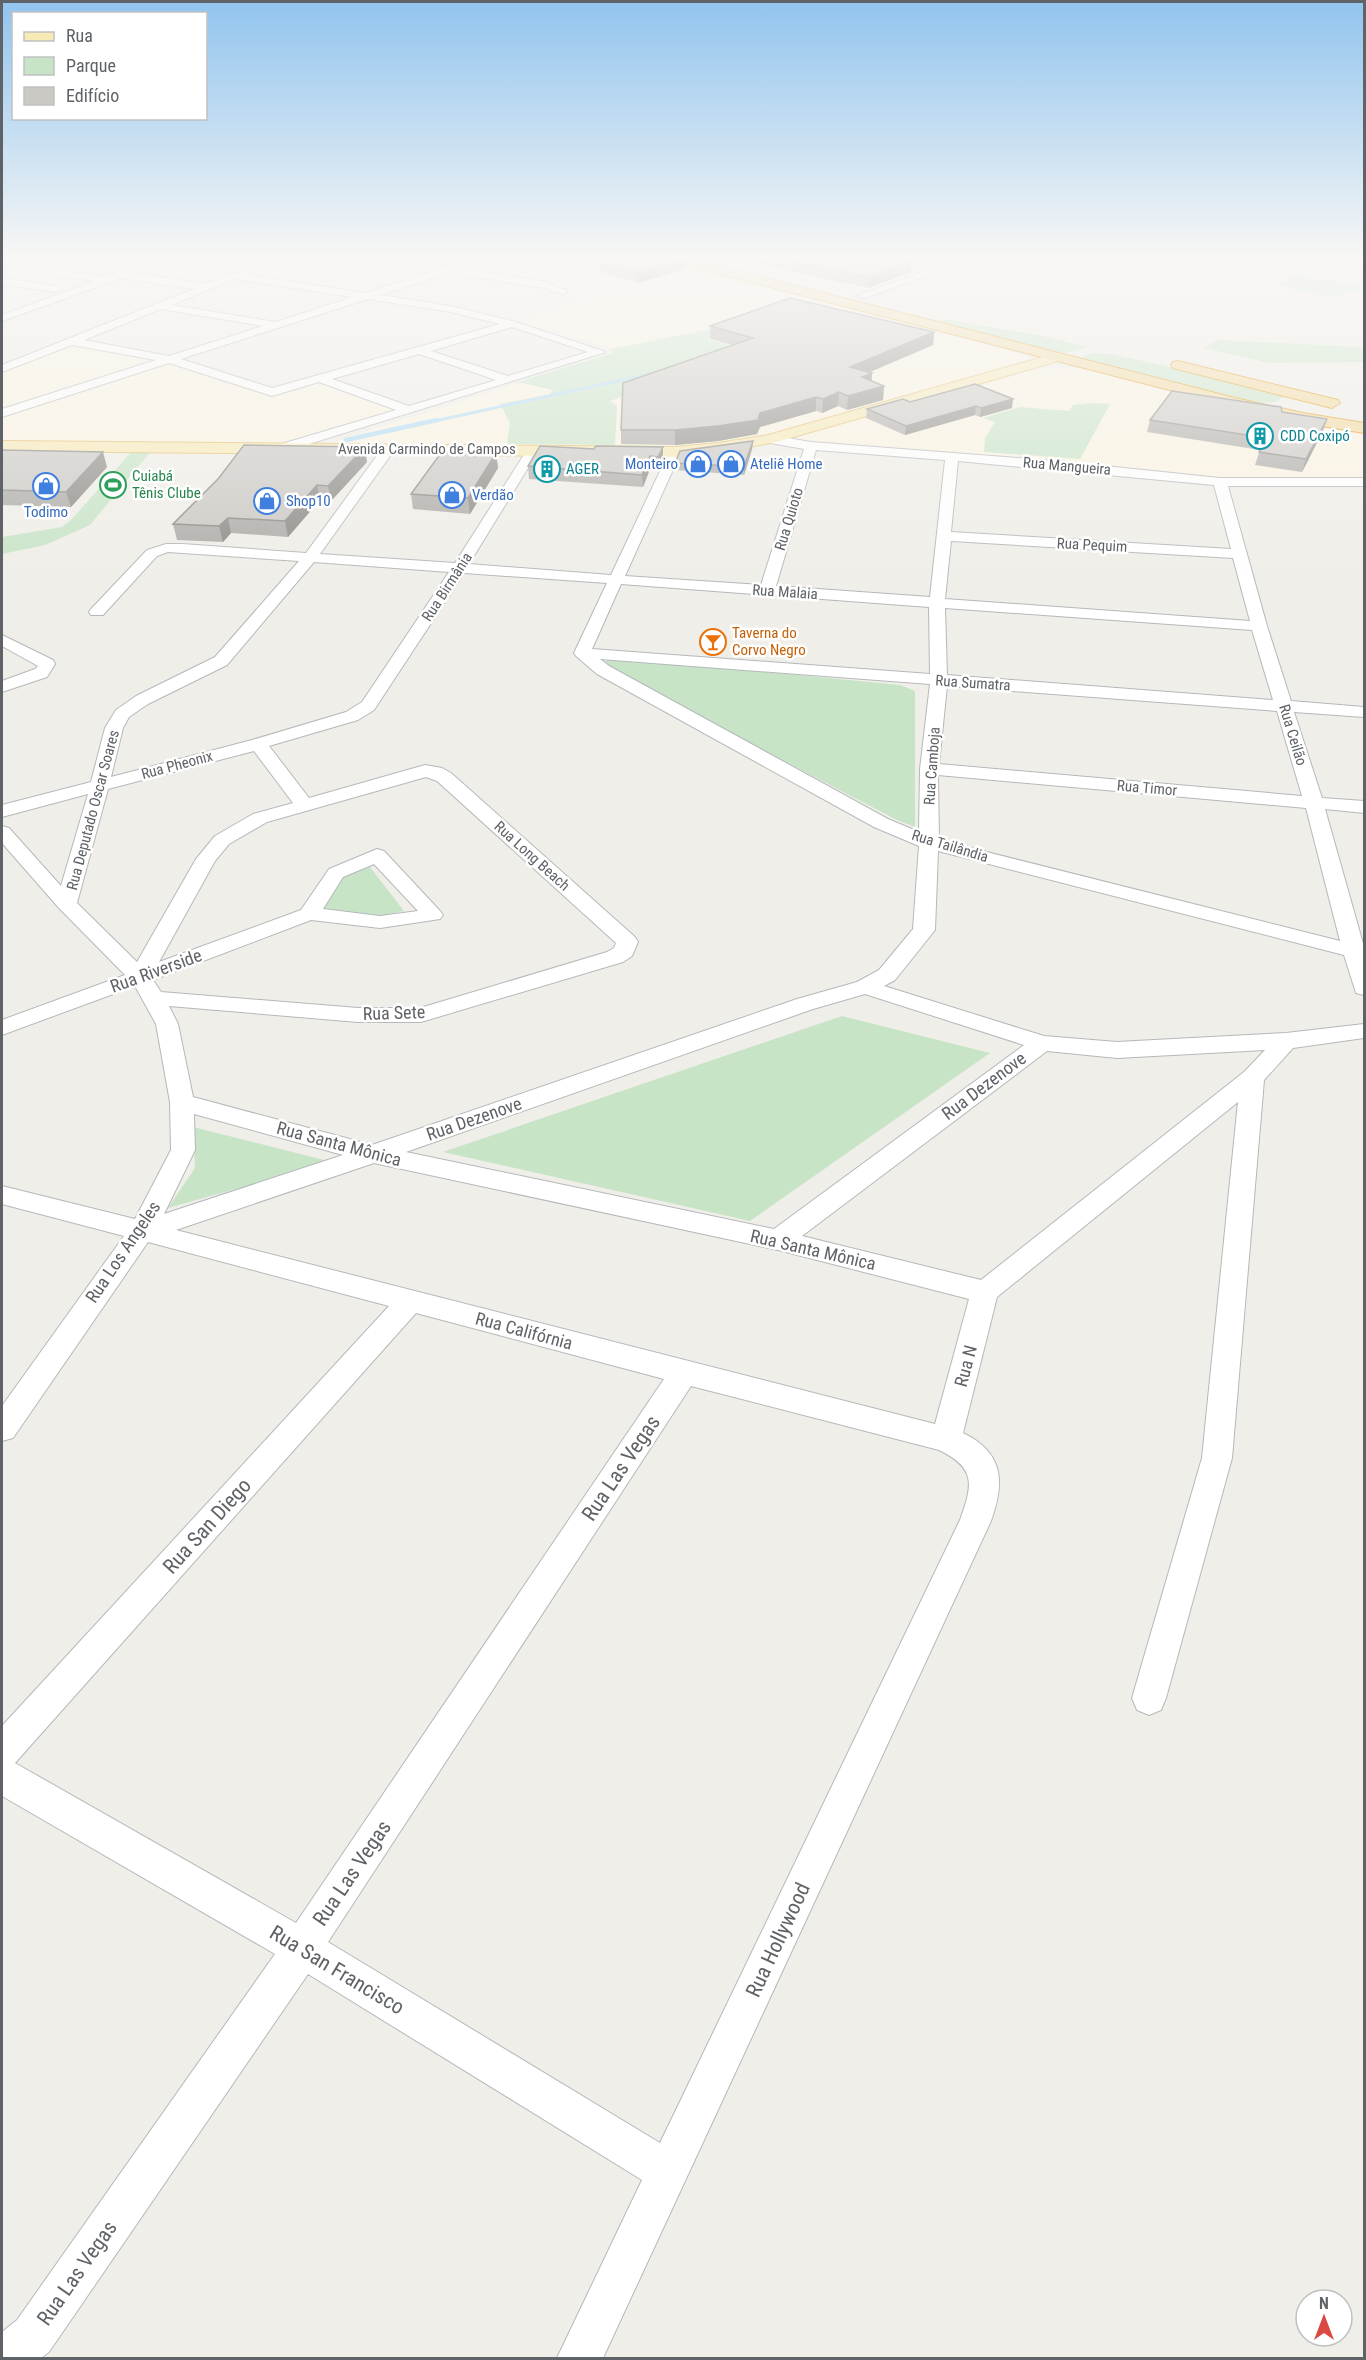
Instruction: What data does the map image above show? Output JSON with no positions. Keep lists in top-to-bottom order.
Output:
{
  "streets": {
    "main road": ["Avenida Carmindo de Campos"],
    "street": [
      "Rua Mangueira",
      "Rua Quioto",
      "Rua Pequim",
      "Rua Birmânia",
      "Rua Malaia",
      "Rua Sumatra",
      "Rua Ceilão",
      "Rua Pheonix",
      "Rua Camboja",
      "Rua Timor",
      "Rua Deputado Oscar Soares",
      "Rua Tailândia",
      "Rua Long Beach",
      "Rua Riverside",
      "Rua Sete",
      "Rua Dezenove",
      "Rua Santa Mônica",
      "Rua Los Angeles",
      "Rua Califórnia",
      "Rua N",
      "Rua Las Vegas",
      "Rua San Diego",
      "Rua Hollywood",
      "Rua San Francisco"
    ]
  },
  "crossings": [
    ["Avenida Carmindo de Campos", "Rua Mangueira"],
    ["Avenida Carmindo de Campos", "Rua Birmânia"],
    ["Avenida Carmindo de Campos", "Rua Deputado Oscar Soares"],
    ["Rua Mangueira", "Rua Quioto"],
    ["Rua Mangueira", "Rua Ceilão"],
    ["Rua Mangueira", "Rua Camboja"],
    ["Rua Quioto", "Rua Malaia"],
    ["Rua Pequim", "Rua Ceilão"],
    ["Rua Pequim", "Rua Camboja"],
    ["Rua Birmânia", "Rua Malaia"],
    ["Rua Birmânia", "Rua Pheonix"],
    ["Rua Malaia", "Rua Ceilão"],
    ["Rua Malaia", "Rua Camboja"],
    ["Rua Malaia", "Rua Deputado Oscar Soares"],
    ["Rua Sumatra", "Rua Ceilão"],
    ["Rua Sumatra", "Rua Camboja"],
    ["Rua Sumatra", "Rua Tailândia"],
    ["Rua Ceilão", "Rua Timor"],
    ["Rua Ceilão", "Rua Tailândia"],
    ["Rua Pheonix", "Rua Deputado Oscar Soares"],
    ["Rua Camboja", "Rua Timor"],
    ["Rua Camboja", "Rua Tailândia"],
    ["Rua Camboja", "Rua Dezenove"],
    ["Rua Deputado Oscar Soares", "Rua Los Angeles"],
    ["Rua Long Beach", "Rua Sete"],
    ["Rua Riverside", "Rua Los Angeles"],
    ["Rua Sete", "Rua Los Angeles"],
    ["Rua Dezenove", "Rua Santa Mônica"],
    ["Rua Dezenove", "Rua Los Angeles"],
    ["Rua Dezenove", "Rua Califórnia"],
    ["Rua Santa Mônica", "Rua Los Angeles"],
    ["Rua Santa Mônica", "Rua N"],
    ["Rua Los Angeles", "Rua Califórnia"],
    ["Rua Califórnia", "Rua N"],
    ["Rua Califórnia", "Rua Las Vegas"],
    ["Rua Califórnia", "Rua San Diego"],
    ["Rua Califórnia", "Rua Hollywood"],
    ["Rua Las Vegas", "Rua San Francisco"],
    ["Rua Hollywood", "Rua San Francisco"]
  ],
  "places": {
    "building": ["CDD Coxipó", "AGER"],
    "shop": [
      "Monteiro",
      "Ateliê Home",
      "Todimo",
      "Verdão",
      "Shop10"
    ],
    "sports": ["Cuiabá Tênis Clube"],
    "bar": ["Taverna do Corvo Negro"]
  },
  "legend": ["Rua", "Parque", "Edifício"],
  "north": "top"
}
